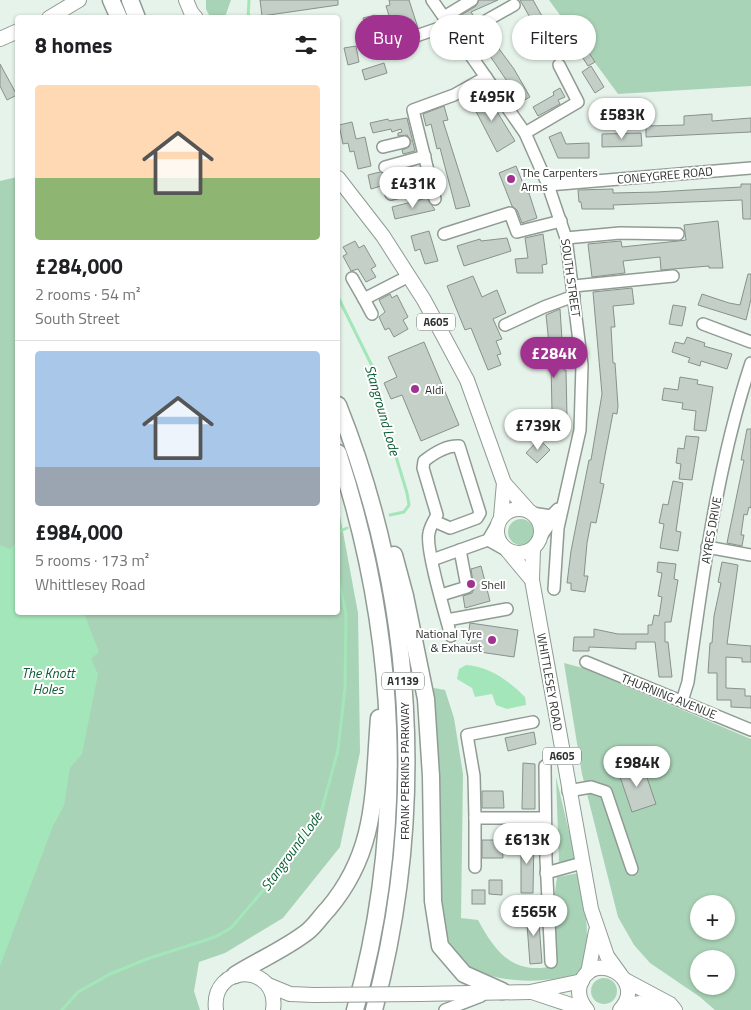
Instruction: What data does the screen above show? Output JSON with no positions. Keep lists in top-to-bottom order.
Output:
{
  "streets": {
    "highway": ["A1139", "FRANK PERKINS PARKWAY"],
    "main road": ["A605", "WHITTLESEY ROAD"],
    "street": [
      "CONEYGREE ROAD",
      "SOUTH STREET",
      "AYRES DRIVE",
      "THURNING AVENUE"
    ]
  },
  "crossings": [
    ["CONEYGREE ROAD", "SOUTH STREET"],
    ["SOUTH STREET", "A605"],
    ["SOUTH STREET", "WHITTLESEY ROAD"],
    ["A605", "A1139"],
    ["A605", "WHITTLESEY ROAD"],
    ["AYRES DRIVE", "THURNING AVENUE"],
    ["A1139", "FRANK PERKINS PARKWAY"]
  ],
  "water": ["Stanground Lode", "The Knott Holes"],
  "places": [
    "The Carpenters Arms",
    "Aldi",
    "Shell",
    "National Tyre & Exhaust"
  ],
  "page": {
    "chip": ["Buy", "Rent", "Filters"],
    "heading": "8 homes",
    "list": [
      {
        "name": "£284,000",
        "note": "2 rooms · 54 m² · South Street"
      },
      {
        "name": "£984,000",
        "note": "5 rooms · 173 m² · Whittlesey Road"
      }
    ],
    "price": [
      "£495K",
      "£583K",
      "£431K",
      "£284K",
      "£739K",
      "£984K",
      "£613K",
      "£565K"
    ],
    "map_buttons": ["+", "−"]
  }
}
